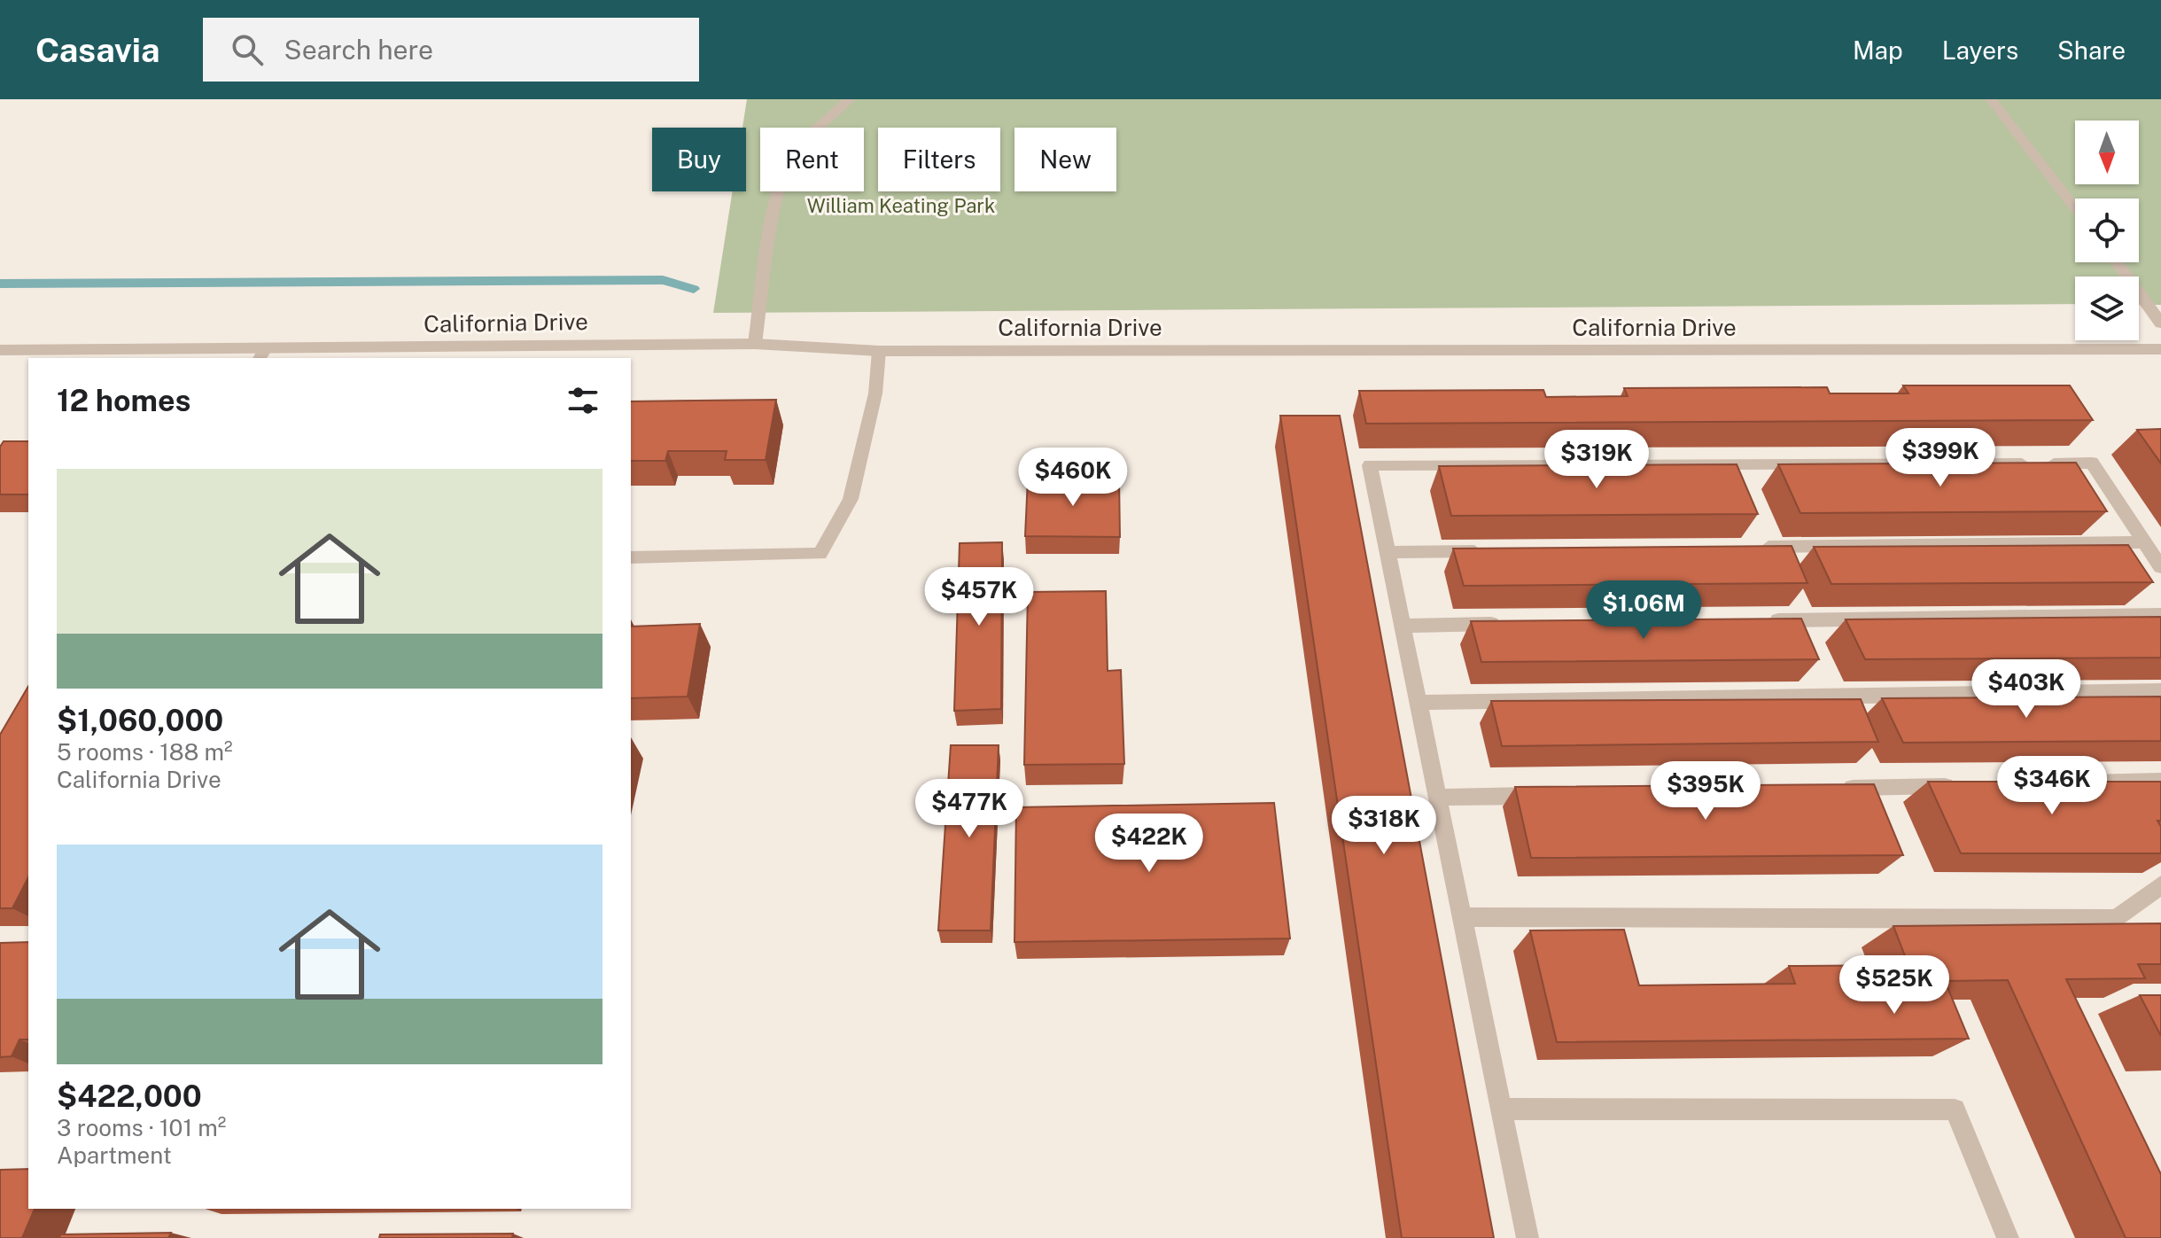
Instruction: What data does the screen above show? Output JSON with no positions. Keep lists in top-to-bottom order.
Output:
{
  "streets": {
    "street": ["California Drive"]
  },
  "parks": ["William Keating Park"],
  "north": "bottom",
  "page": {
    "header": "Casavia",
    "search": "Search here",
    "nav": ["Map", "Layers", "Share"],
    "chip": [
      "Buy",
      "Rent",
      "Filters",
      "New"
    ],
    "heading": "12 homes",
    "price": [
      "$399K",
      "$319K",
      "$460K",
      "$457K",
      "$1.06M",
      "$403K",
      "$346K",
      "$395K",
      "$477K",
      "$318K",
      "$422K",
      "$525K"
    ],
    "list": [
      {
        "name": "$1,060,000",
        "note": "5 rooms · 188 m² · California Drive"
      },
      {
        "name": "$422,000",
        "note": "3 rooms · 101 m² · Apartment"
      }
    ]
  }
}
